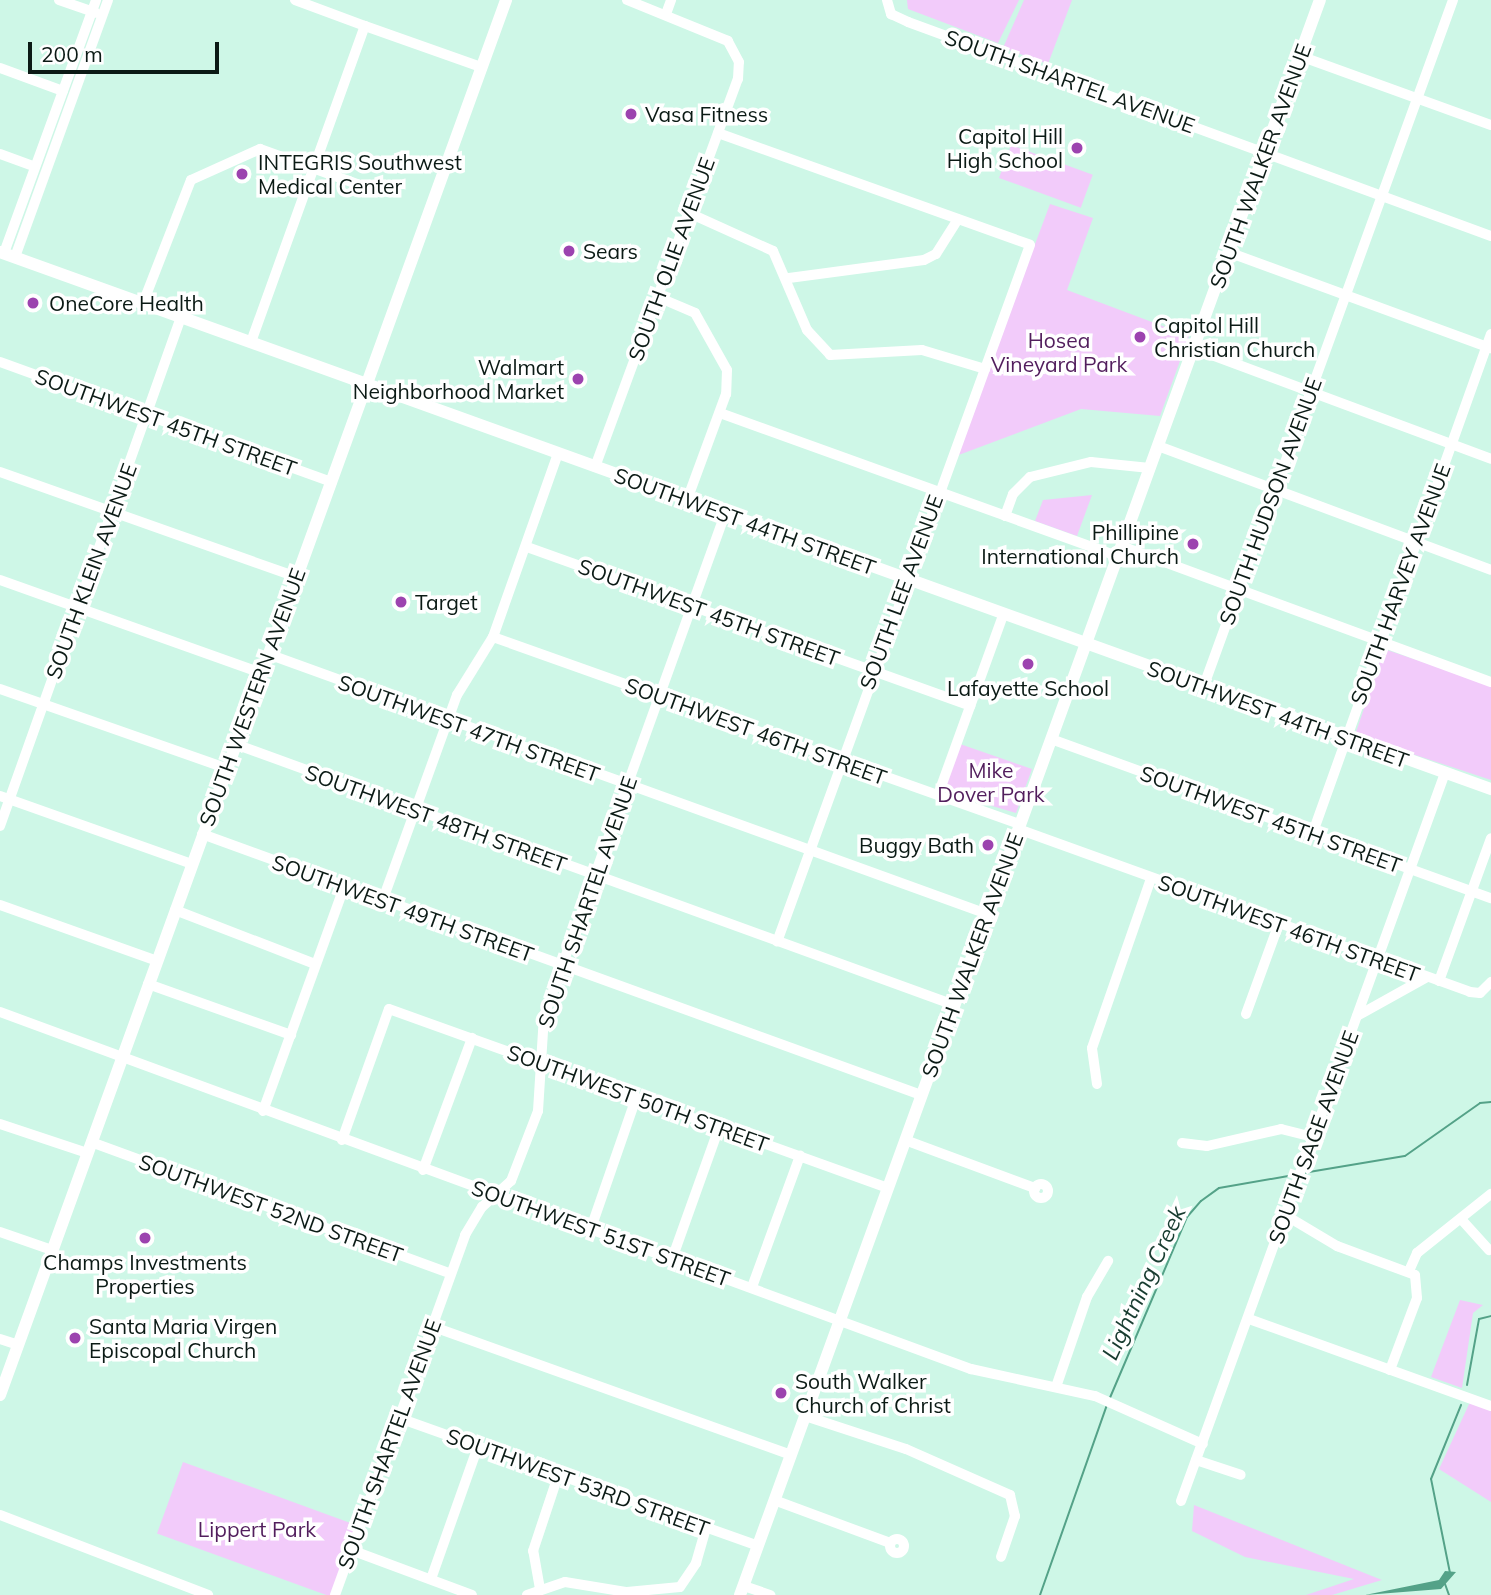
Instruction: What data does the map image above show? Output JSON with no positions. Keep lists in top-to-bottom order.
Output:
{
  "streets": {
    "main road": ["SOUTH WALKER AVENUE", "SOUTHWEST 44TH STREET", "SOUTH WESTERN AVENUE"],
    "street": [
      "SOUTH SHARTEL AVENUE",
      "SOUTH OLIE AVENUE",
      "SOUTHWEST 45TH STREET",
      "SOUTH HUDSON AVENUE",
      "SOUTH KLEIN AVENUE",
      "SOUTH HARVEY AVENUE",
      "SOUTH LEE AVENUE",
      "SOUTHWEST 47TH STREET",
      "SOUTHWEST 46TH STREET",
      "SOUTHWEST 48TH STREET",
      "SOUTHWEST 49TH STREET",
      "SOUTHWEST 50TH STREET",
      "SOUTH SAGE AVENUE",
      "SOUTHWEST 52ND STREET",
      "SOUTHWEST 51ST STREET",
      "SOUTHWEST 53RD STREET"
    ]
  },
  "crossings": [
    ["SOUTH SHARTEL AVENUE", "SOUTH WALKER AVENUE"],
    ["SOUTH SHARTEL AVENUE", "SOUTHWEST 45TH STREET"],
    ["SOUTH SHARTEL AVENUE", "SOUTH HUDSON AVENUE"],
    ["SOUTH SHARTEL AVENUE", "SOUTHWEST 44TH STREET"],
    ["SOUTH SHARTEL AVENUE", "SOUTHWEST 47TH STREET"],
    ["SOUTH SHARTEL AVENUE", "SOUTHWEST 46TH STREET"],
    ["SOUTH SHARTEL AVENUE", "SOUTHWEST 48TH STREET"],
    ["SOUTH SHARTEL AVENUE", "SOUTHWEST 49TH STREET"],
    ["SOUTH SHARTEL AVENUE", "SOUTHWEST 50TH STREET"],
    ["SOUTH SHARTEL AVENUE", "SOUTHWEST 52ND STREET"],
    ["SOUTH SHARTEL AVENUE", "SOUTHWEST 51ST STREET"],
    ["SOUTH SHARTEL AVENUE", "SOUTHWEST 53RD STREET"],
    ["SOUTH WALKER AVENUE", "SOUTHWEST 45TH STREET"],
    ["SOUTH WALKER AVENUE", "SOUTHWEST 44TH STREET"],
    ["SOUTH WALKER AVENUE", "SOUTHWEST 47TH STREET"],
    ["SOUTH WALKER AVENUE", "SOUTHWEST 46TH STREET"],
    ["SOUTH WALKER AVENUE", "SOUTHWEST 48TH STREET"],
    ["SOUTH WALKER AVENUE", "SOUTHWEST 49TH STREET"],
    ["SOUTH WALKER AVENUE", "SOUTHWEST 50TH STREET"],
    ["SOUTH WALKER AVENUE", "SOUTHWEST 51ST STREET"],
    ["SOUTH WALKER AVENUE", "SOUTHWEST 53RD STREET"],
    ["SOUTH OLIE AVENUE", "SOUTHWEST 44TH STREET"],
    ["SOUTHWEST 45TH STREET", "SOUTH KLEIN AVENUE"],
    ["SOUTHWEST 45TH STREET", "SOUTH HARVEY AVENUE"],
    ["SOUTHWEST 45TH STREET", "SOUTH LEE AVENUE"],
    ["SOUTHWEST 45TH STREET", "SOUTH WESTERN AVENUE"],
    ["SOUTHWEST 45TH STREET", "SOUTH SAGE AVENUE"],
    ["SOUTH HUDSON AVENUE", "SOUTHWEST 44TH STREET"],
    ["SOUTHWEST 44TH STREET", "SOUTH KLEIN AVENUE"],
    ["SOUTHWEST 44TH STREET", "SOUTH HARVEY AVENUE"],
    ["SOUTHWEST 44TH STREET", "SOUTH LEE AVENUE"],
    ["SOUTHWEST 44TH STREET", "SOUTH WESTERN AVENUE"],
    ["SOUTHWEST 44TH STREET", "SOUTH SAGE AVENUE"],
    ["SOUTH LEE AVENUE", "SOUTHWEST 47TH STREET"],
    ["SOUTH LEE AVENUE", "SOUTHWEST 46TH STREET"],
    ["SOUTH LEE AVENUE", "SOUTHWEST 48TH STREET"],
    ["SOUTH WESTERN AVENUE", "SOUTHWEST 47TH STREET"],
    ["SOUTH WESTERN AVENUE", "SOUTHWEST 48TH STREET"],
    ["SOUTH WESTERN AVENUE", "SOUTHWEST 49TH STREET"],
    ["SOUTH WESTERN AVENUE", "SOUTHWEST 52ND STREET"],
    ["SOUTH WESTERN AVENUE", "SOUTHWEST 51ST STREET"],
    ["SOUTHWEST 46TH STREET", "SOUTH SAGE AVENUE"],
    ["SOUTHWEST 50TH STREET", "SOUTHWEST 51ST STREET"],
    ["SOUTH SAGE AVENUE", "SOUTHWEST 51ST STREET"]
  ],
  "water": ["Lightning Creek"],
  "parks": ["Hosea Vineyard Park", "Mike Dover Park", "Lippert Park"],
  "places": [
    "Vasa Fitness",
    "Capitol Hill High School",
    "INTEGRIS Southwest Medical Center",
    "Sears",
    "OneCore Health",
    "Capitol Hill Christian Church",
    "Walmart Neighborhood Market",
    "Phillipine International Church",
    "Target",
    "Lafayette School",
    "Buggy Bath",
    "Champs Investments Properties",
    "Santa Maria Virgen Episcopal Church",
    "South Walker Church of Christ"
  ],
  "scale_bar": "200 m"
}
